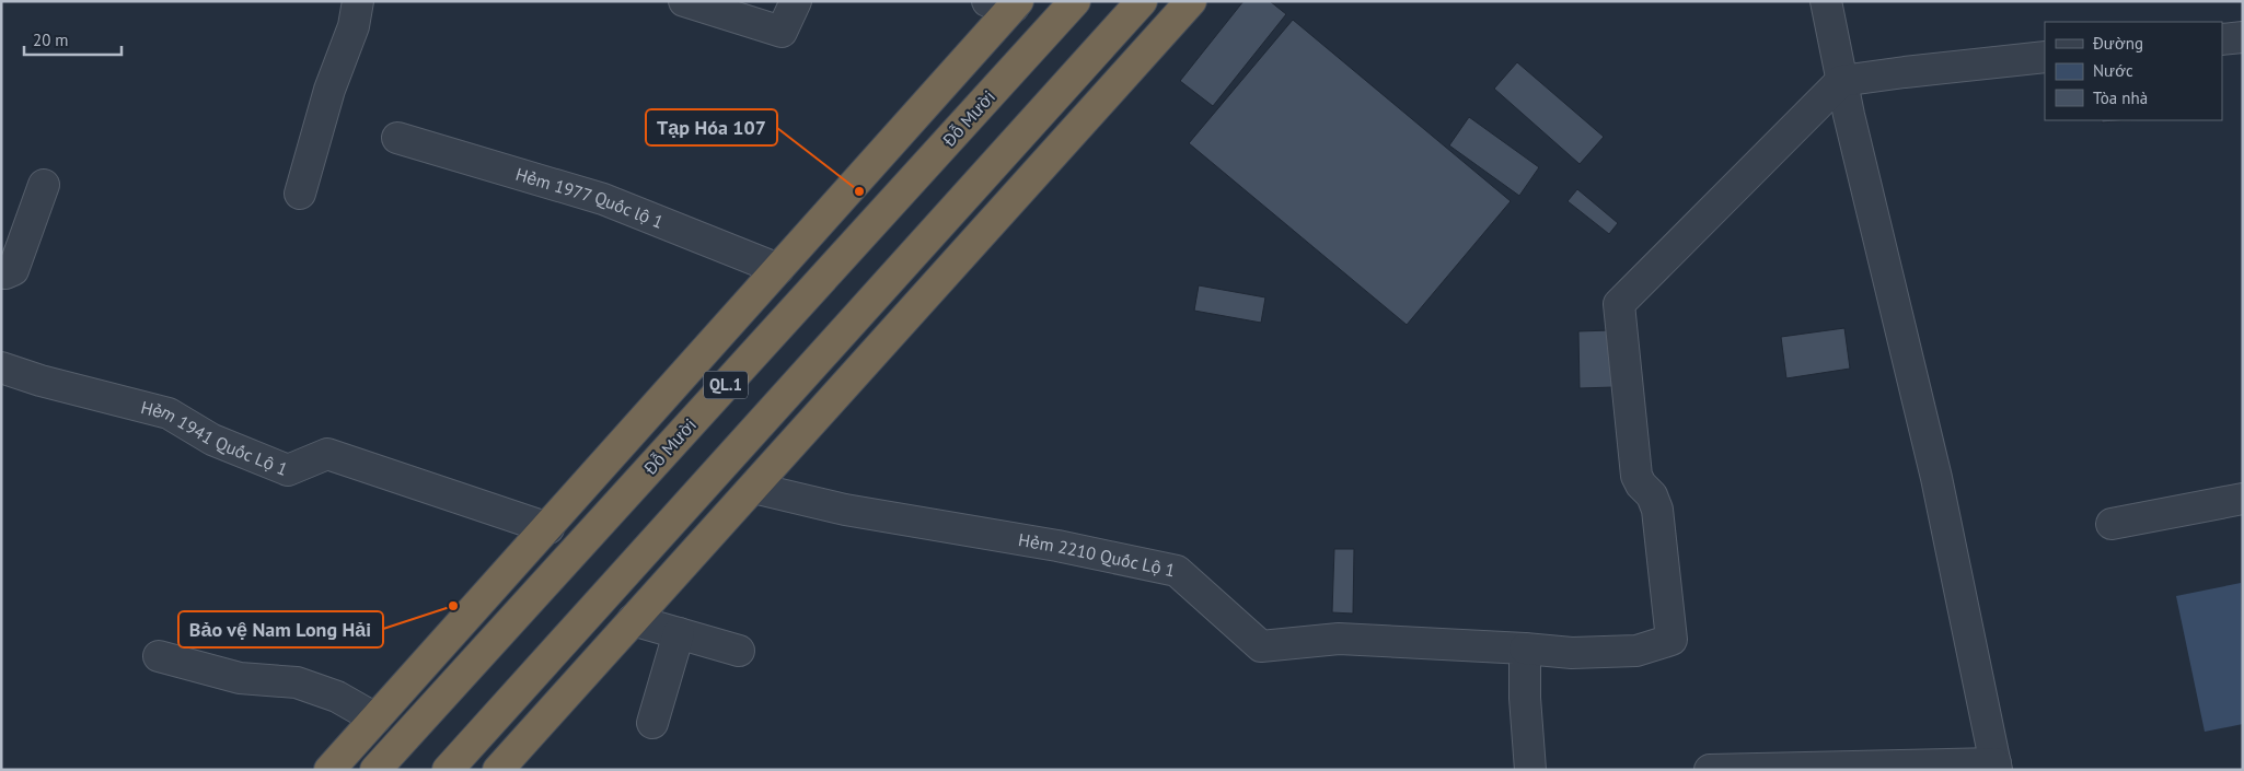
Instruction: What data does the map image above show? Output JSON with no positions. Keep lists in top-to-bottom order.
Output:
{
  "streets": {
    "highway": ["Đỗ Mười", "QL.1"],
    "street": ["Hẻm 1977 Quốc lộ 1", "Hẻm 1941 Quốc Lộ 1", "Hẻm 2210 Quốc Lộ 1"]
  },
  "crossings": [
    ["Đỗ Mười", "Hẻm 1977 Quốc lộ 1"],
    ["Đỗ Mười", "Hẻm 1941 Quốc Lộ 1"]
  ],
  "places": ["Tạp Hóa 107", "Bảo vệ Nam Long Hải"],
  "legend": ["Đường", "Nước", "Tòa nhà"],
  "scale_bar": "20 m"
}
